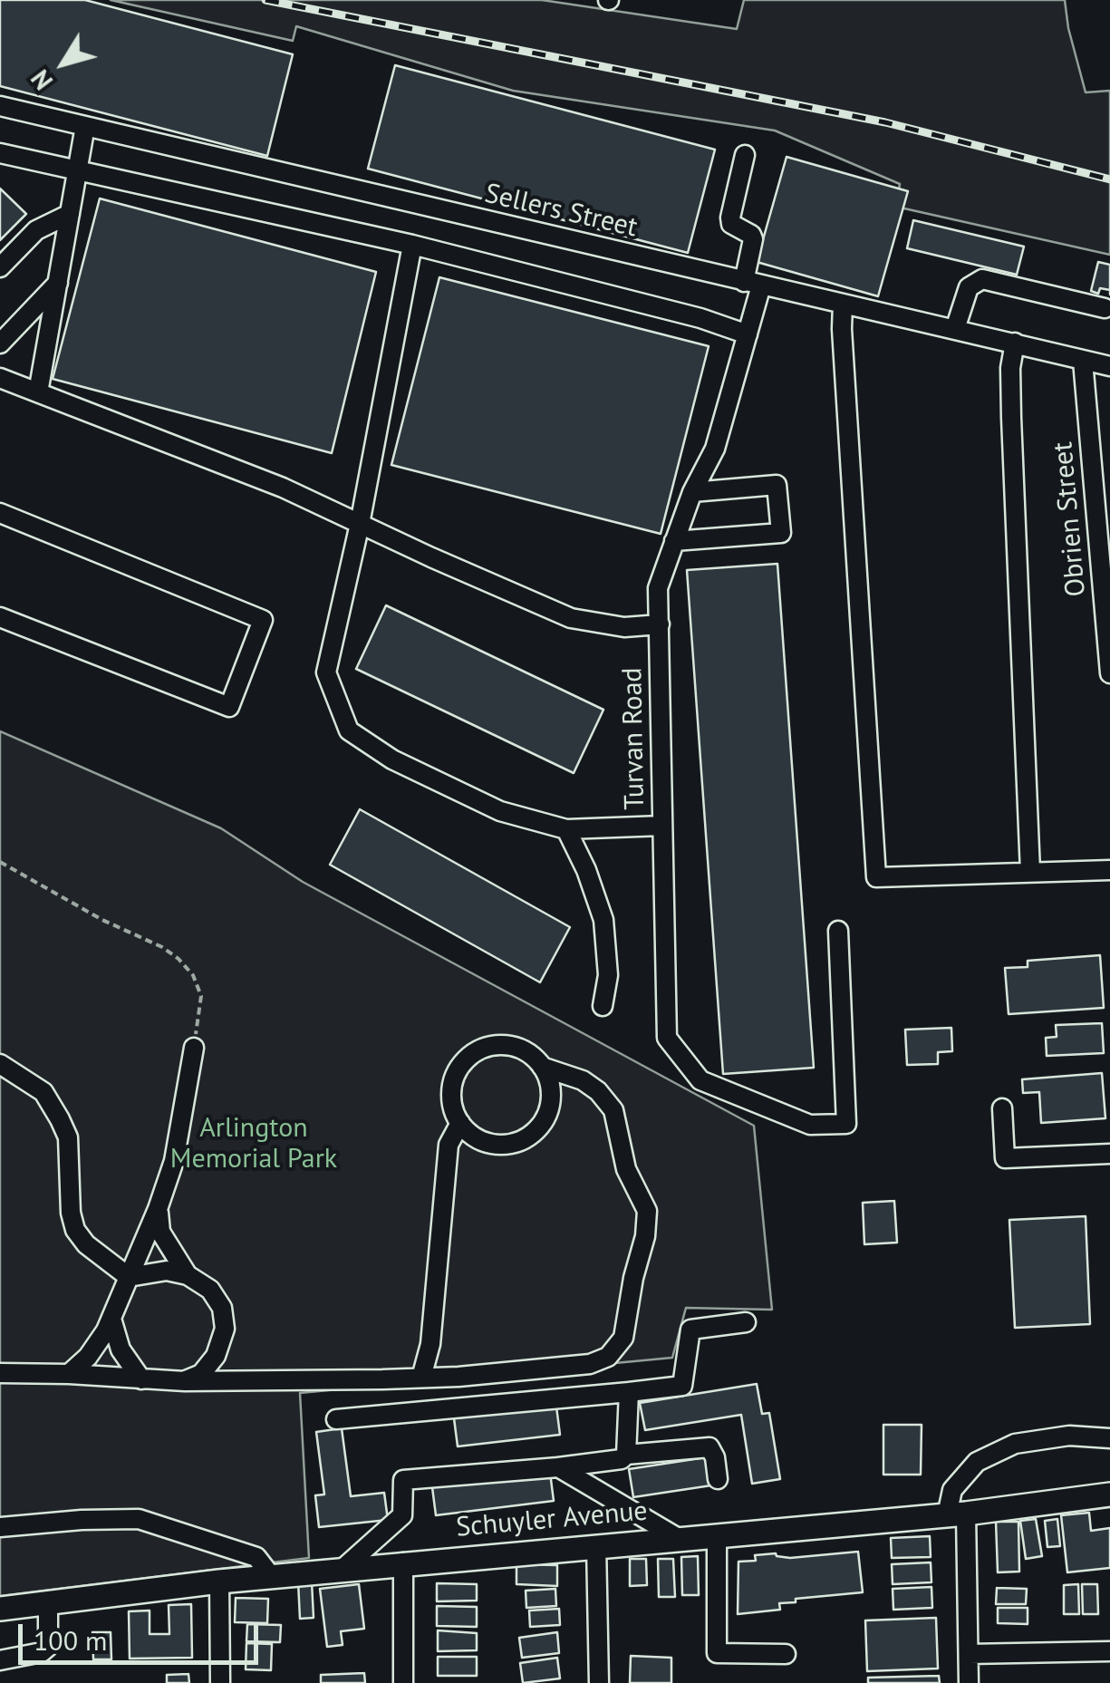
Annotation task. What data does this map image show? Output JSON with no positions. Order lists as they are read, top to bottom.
{
  "streets": {
    "main road": ["Schuyler Avenue"],
    "street": ["Sellers Street", "Obrien Street", "Turvan Road"]
  },
  "crossings": [
    ["Sellers Street", "Obrien Street"],
    ["Sellers Street", "Turvan Road"]
  ],
  "parks": ["Arlington Memorial Park"],
  "scale_bar": "100 m",
  "north": "bottom left"
}
